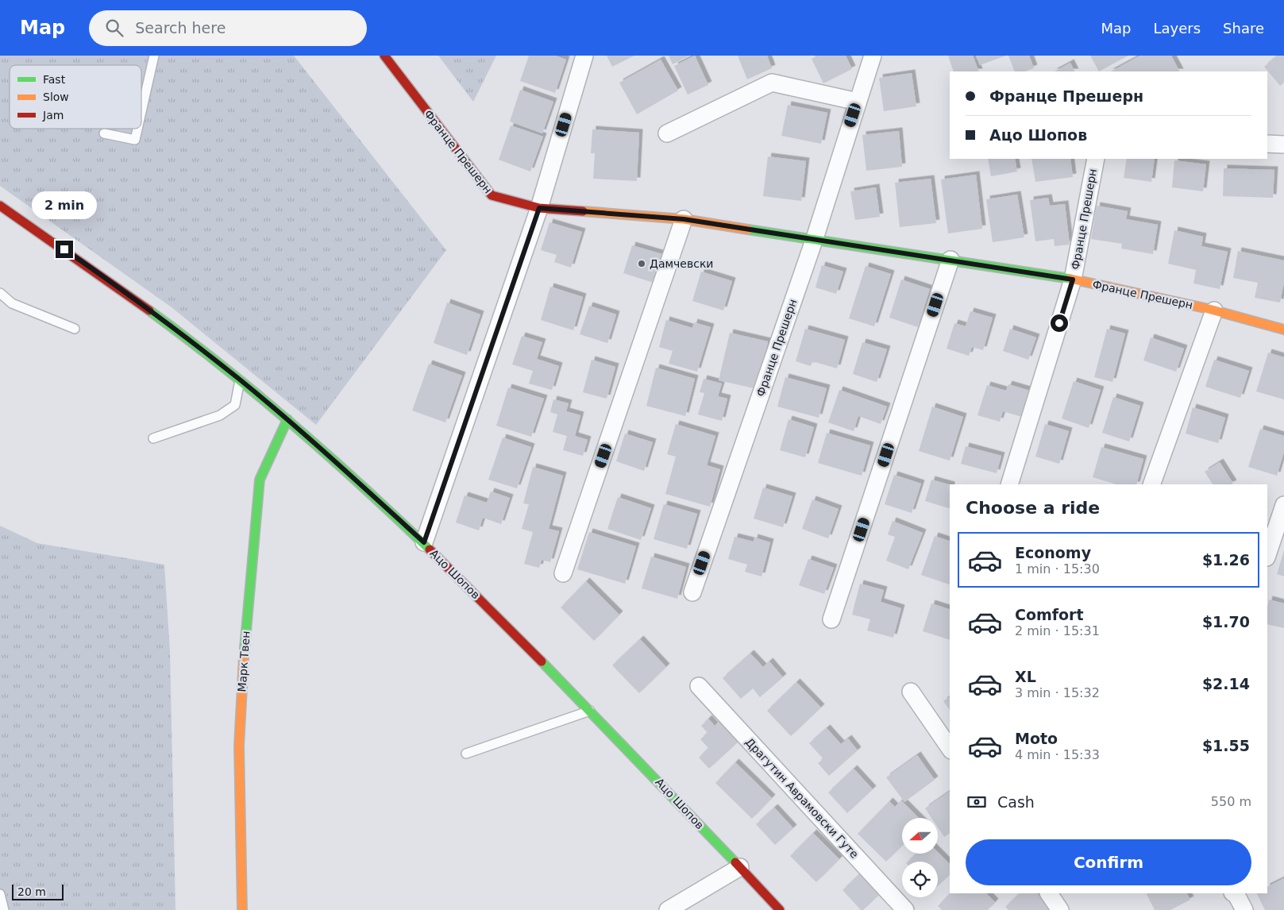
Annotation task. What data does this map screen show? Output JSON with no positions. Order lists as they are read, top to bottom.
{
  "streets": {
    "street": [
      "Францe Прешерн",
      "Франце Прешерн",
      "Ацо Шопов",
      "Марк Твен",
      "Драгутин Аврамовски Гуте"
    ]
  },
  "crossings": [
    ["Францe Прешерн", "Франце Прешерн"],
    ["Ацо Шопов", "Марк Твен"]
  ],
  "places": ["Дамчевски"],
  "legend": ["Fast", "Slow", "Jam"],
  "scale_bar": "20 m",
  "north": "left",
  "page": {
    "header": "Map",
    "search": "Search here",
    "nav": ["Map", "Layers", "Share"],
    "banner": ["Франце Прешерн", "Ацо Шопов"],
    "bubble": "2 min",
    "heading": "Choose a ride",
    "list": [
      {
        "name": "Economy",
        "note": "1 min · 15:30",
        "value": "$1.26"
      },
      {
        "name": "Comfort",
        "note": "2 min · 15:31",
        "value": "$1.70"
      },
      {
        "name": "XL",
        "note": "3 min · 15:32",
        "value": "$2.14"
      },
      {
        "name": "Moto",
        "note": "4 min · 15:33",
        "value": "$1.55"
      }
    ],
    "pay": ["Cash", "550 m"],
    "buttons": "Confirm",
    "scale": "20 m"
  }
}
